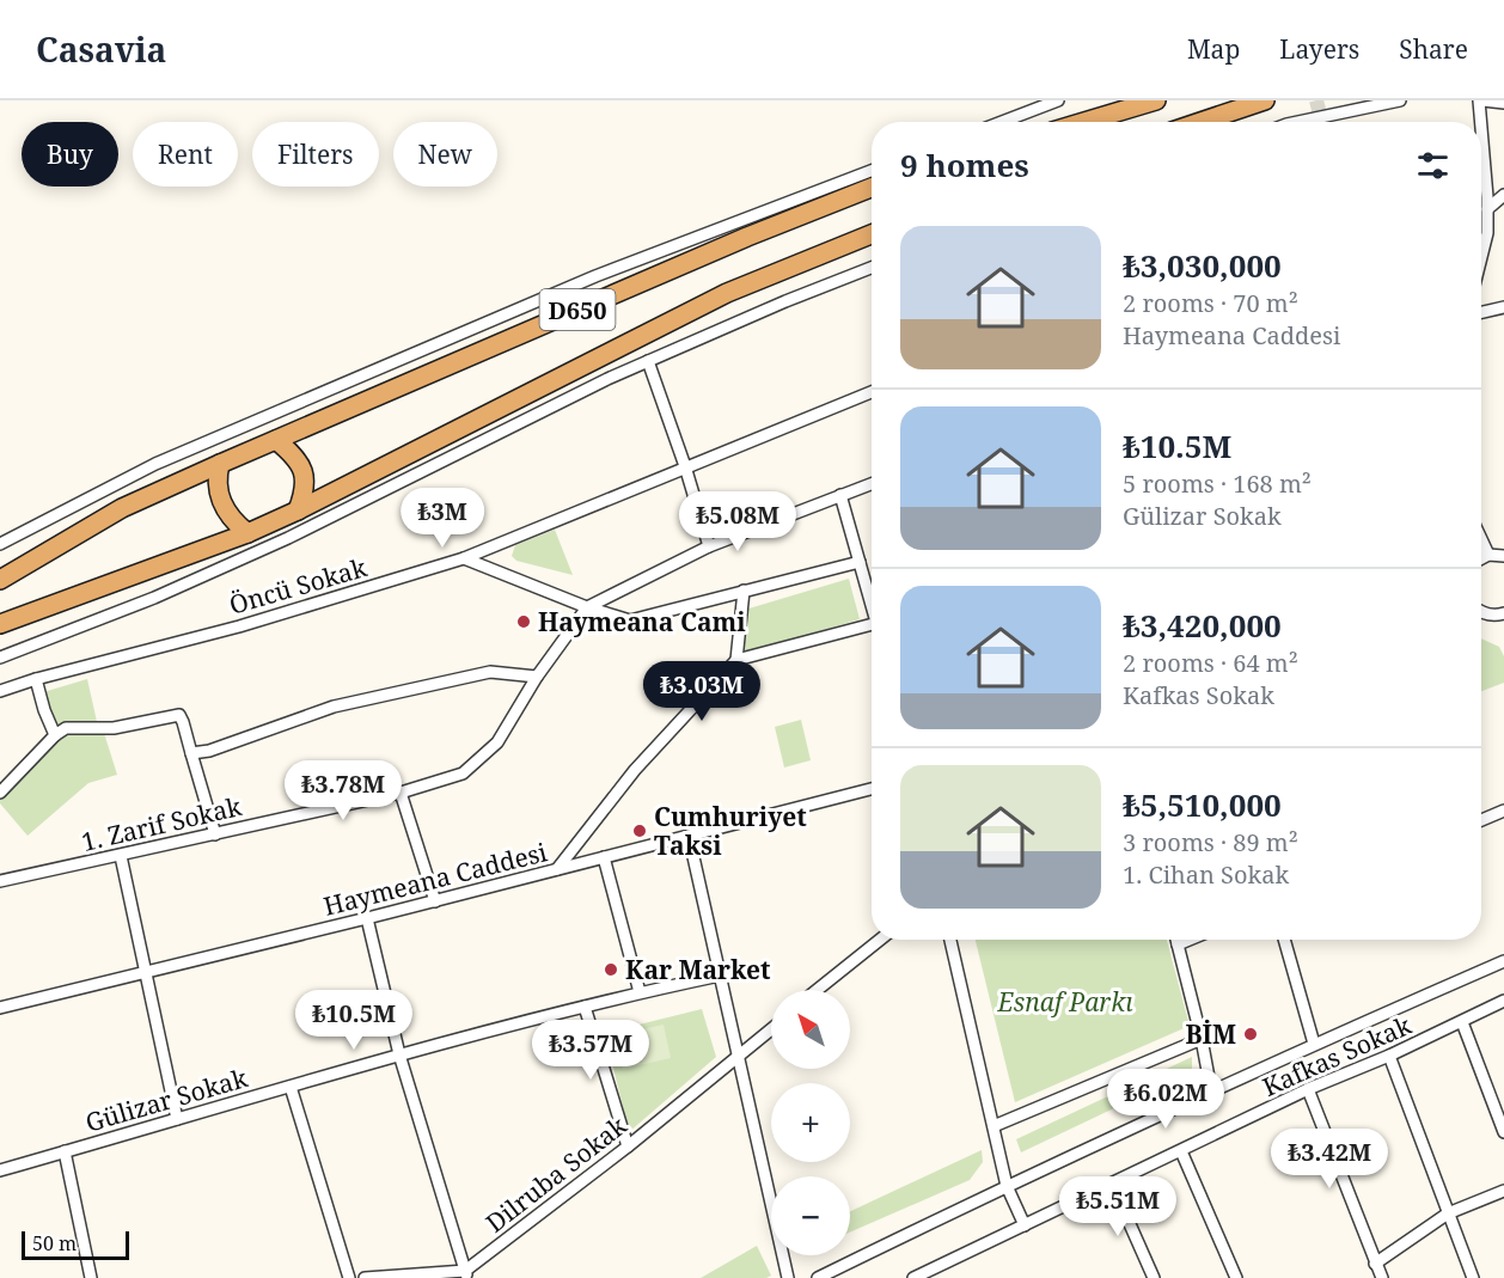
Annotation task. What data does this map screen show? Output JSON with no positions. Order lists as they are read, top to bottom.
{
  "streets": {
    "highway": ["D650"],
    "street": [
      "Öncü Sokak",
      "1. Zarif Sokak",
      "Haymeana Caddesi",
      "Kafkas Sokak",
      "Gülizar Sokak",
      "Dilruba Sokak"
    ]
  },
  "parks": ["Esnaf Parkı"],
  "places": [
    "Haymeana Cami",
    "Cumhuriyet Taksi",
    "Kar Market",
    "BİM"
  ],
  "scale_bar": "50 m",
  "north": "top left",
  "page": {
    "header": "Casavia",
    "nav": ["Map", "Layers", "Share"],
    "chip": [
      "Buy",
      "Rent",
      "Filters",
      "New"
    ],
    "heading": "9 homes",
    "list": [
      {
        "name": "₺3,030,000",
        "note": "2 rooms · 70 m² · Haymeana Caddesi"
      },
      {
        "name": "₺10.5M",
        "note": "5 rooms · 168 m² · Gülizar Sokak"
      },
      {
        "name": "₺3,420,000",
        "note": "2 rooms · 64 m² · Kafkas Sokak"
      },
      {
        "name": "₺5,510,000",
        "note": "3 rooms · 89 m² · 1. Cihan Sokak"
      }
    ],
    "price": [
      "₺3M",
      "₺5.08M",
      "₺3.03M",
      "₺3.78M",
      "₺10.5M",
      "₺3.57M",
      "₺6.02M",
      "₺3.42M",
      "₺5.51M"
    ],
    "map_buttons": ["+", "−"],
    "scale": "50 m"
  }
}
